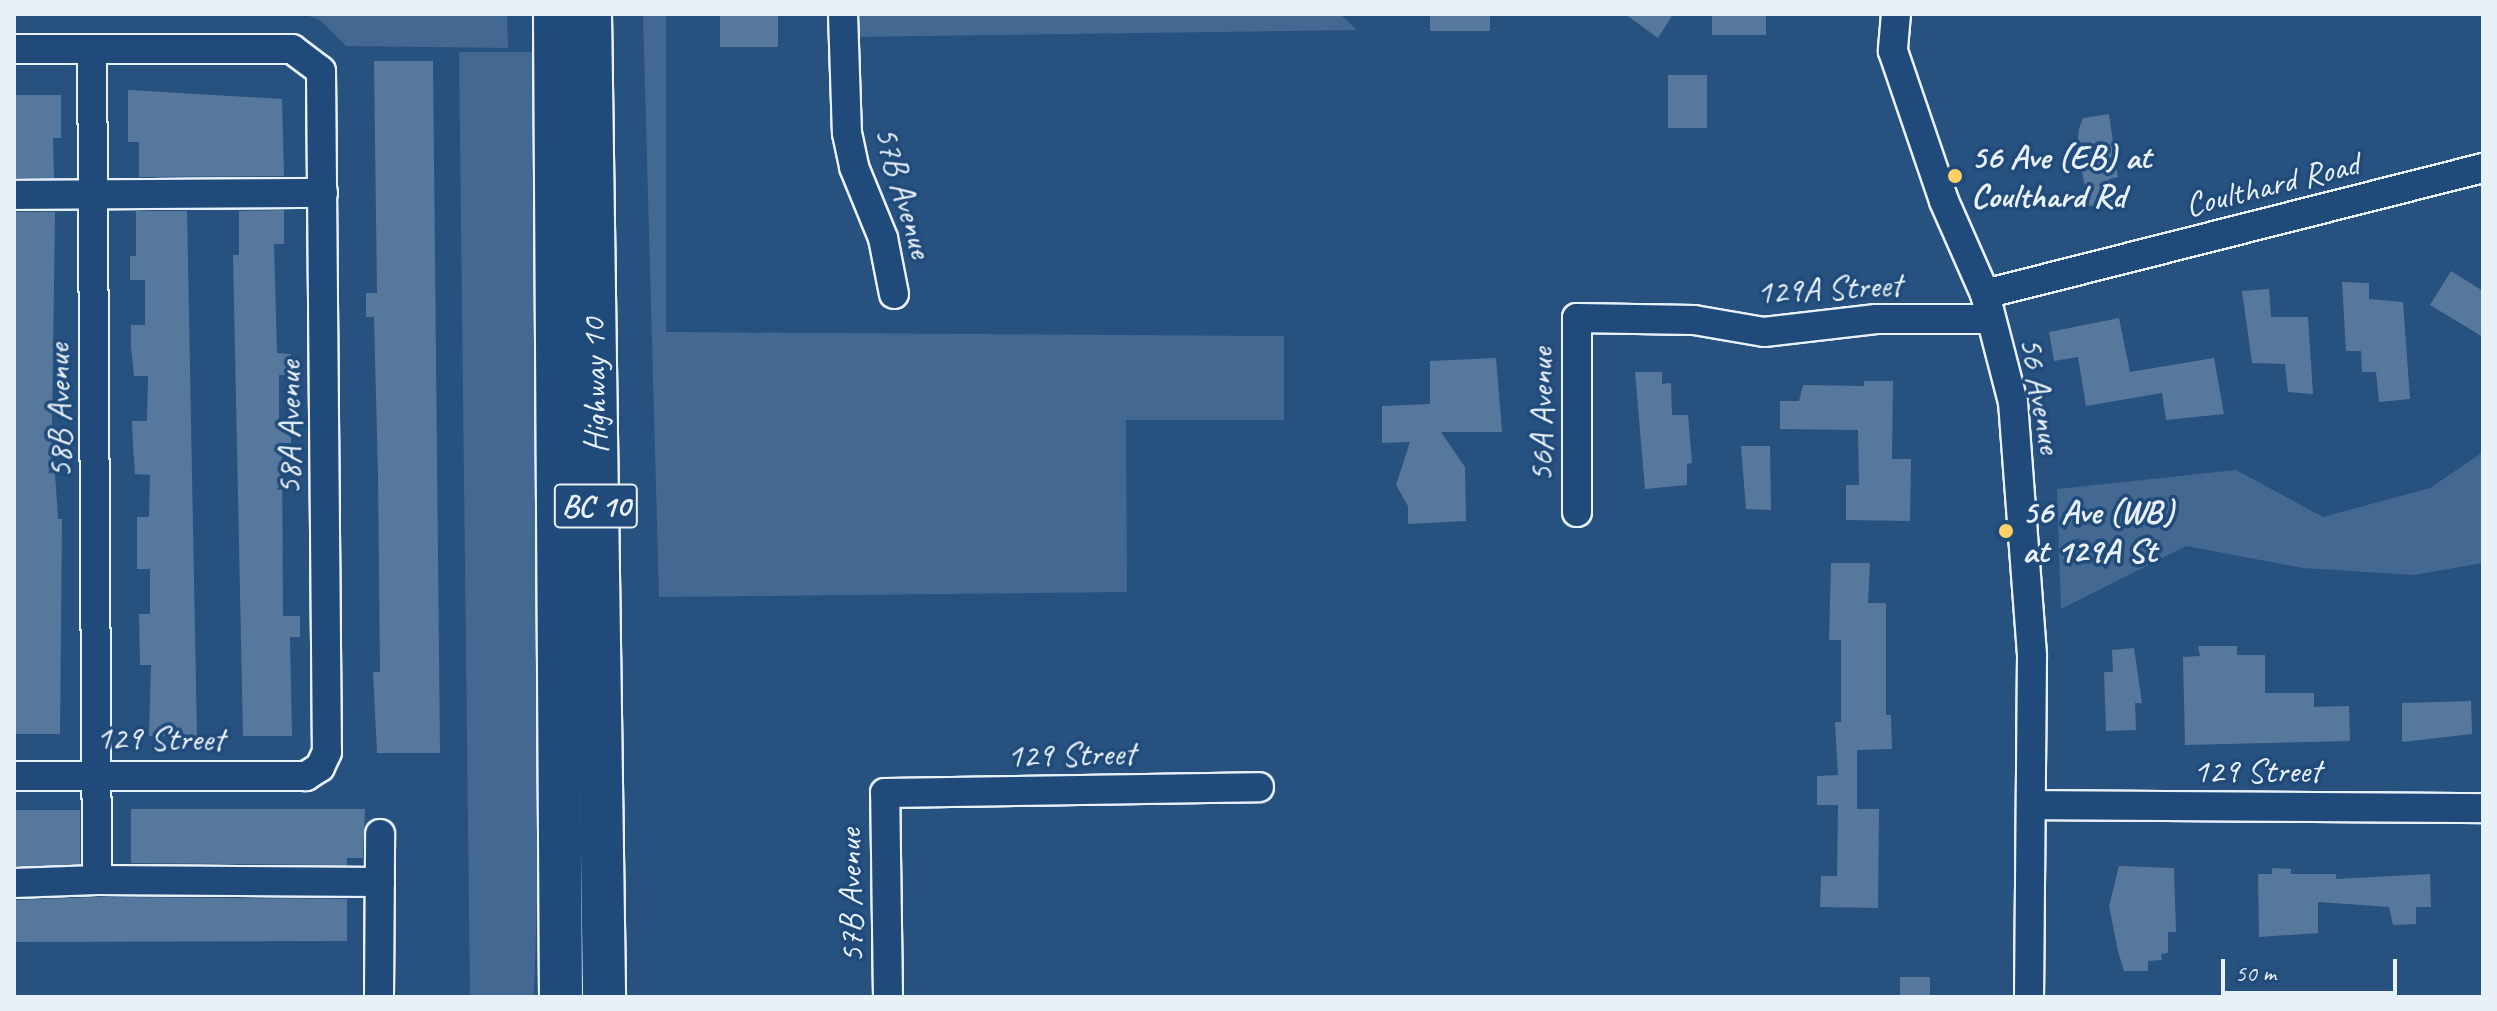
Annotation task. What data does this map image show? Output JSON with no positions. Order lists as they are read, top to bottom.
{
  "streets": {
    "highway": ["Highway 10", "BC 10"],
    "street": [
      "Coulthard Road",
      "57B Avenue",
      "129A Street",
      "56 Avenue",
      "58B Avenue",
      "56A Avenue",
      "58A Avenue",
      "129 Street"
    ]
  },
  "crossings": [
    ["Coulthard Road", "129A Street"],
    ["Coulthard Road", "56 Avenue"],
    ["57B Avenue", "129 Street"],
    ["129A Street", "56 Avenue"],
    ["129A Street", "56A Avenue"],
    ["56 Avenue", "129 Street"],
    ["58B Avenue", "58A Avenue"],
    ["58B Avenue", "129 Street"],
    ["58A Avenue", "129 Street"]
  ],
  "places": ["56 Ave (EB) at Coulthard Rd", "56 Ave (WB) at 129A St"],
  "scale_bar": "50 m"
}
